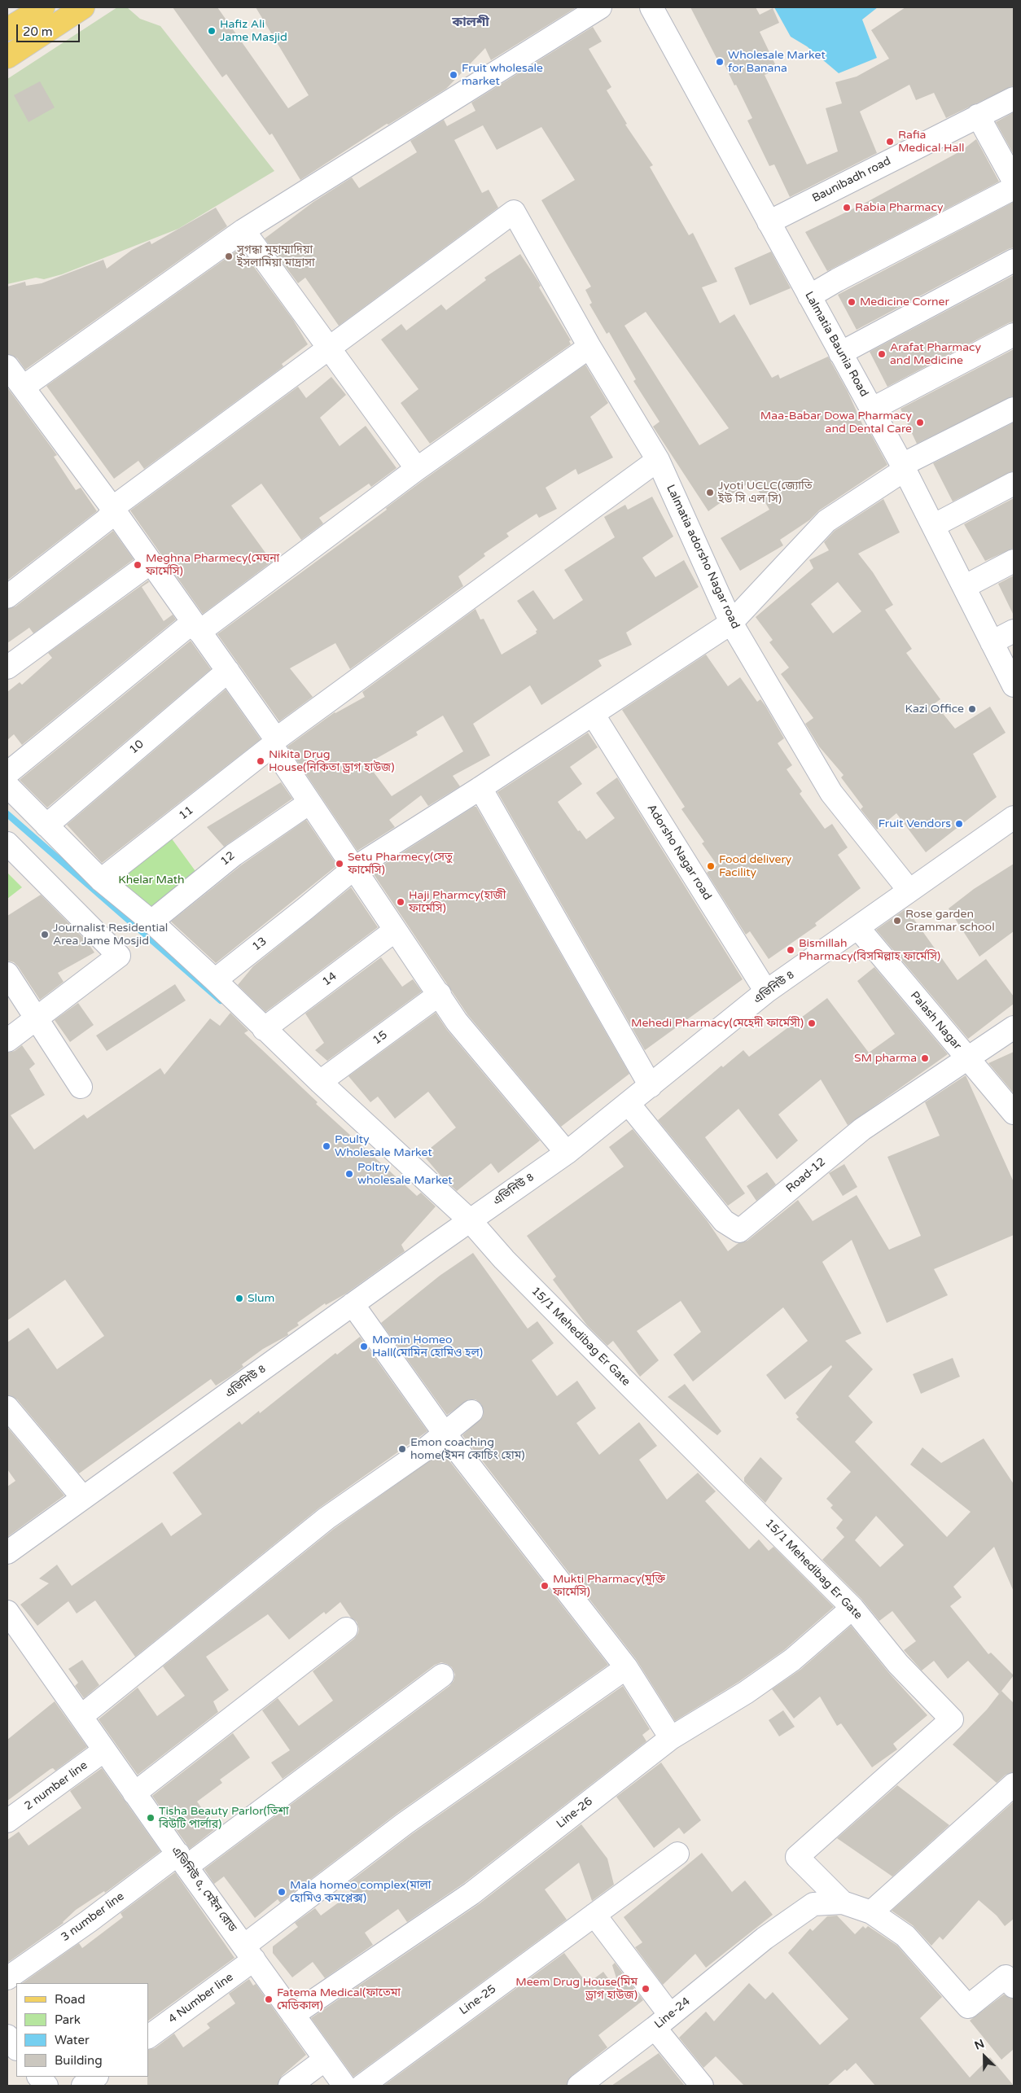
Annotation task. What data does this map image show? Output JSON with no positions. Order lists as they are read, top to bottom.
{
  "streets": {
    "street": [
      "Baunibadh road",
      "Lalmatia Baunia Road",
      "Lalmatia adorsho Nagar road",
      "10",
      "11",
      "Adorsho Nagar road",
      "12",
      "13",
      "14",
      "এভিনিউ ৪",
      "Palash Nagar",
      "15",
      "Road-12",
      "15/1 Mehedibag Er Gate",
      "2 number line",
      "Line-26",
      "এভিনিউ ৫, মেইন রোড",
      "3 number line",
      "4 Number line",
      "Line-25",
      "Line-24"
    ]
  },
  "crossings": [
    ["Baunibadh road", "Lalmatia Baunia Road"],
    ["Lalmatia Baunia Road", "13"],
    ["Lalmatia adorsho Nagar road", "11"],
    ["Lalmatia adorsho Nagar road", "13"],
    ["Lalmatia adorsho Nagar road", "এভিনিউ ৪"],
    ["10", "15/1 Mehedibag Er Gate"],
    ["11", "15/1 Mehedibag Er Gate"],
    ["Adorsho Nagar road", "13"],
    ["Adorsho Nagar road", "এভিনিউ ৪"],
    ["12", "15/1 Mehedibag Er Gate"],
    ["13", "15/1 Mehedibag Er Gate"],
    ["14", "15/1 Mehedibag Er Gate"],
    ["এভিনিউ ৪", "Palash Nagar"],
    ["এভিনিউ ৪", "Road-12"],
    ["এভিনিউ ৪", "15/1 Mehedibag Er Gate"],
    ["Palash Nagar", "Road-12"],
    ["15", "15/1 Mehedibag Er Gate"],
    ["15/1 Mehedibag Er Gate", "Line-26"],
    ["15/1 Mehedibag Er Gate", "Line-24"],
    ["2 number line", "এভিনিউ ৫, মেইন রোড"],
    ["Line-26", "এভিনিউ ৫, মেইন রোড"],
    ["এভিনিউ ৫, মেইন রোড", "3 number line"],
    ["এভিনিউ ৫, মেইন রোড", "4 Number line"]
  ],
  "districts": ["কালশী"],
  "parks": ["Khelar Math"],
  "places": [
    "Hafiz Ali Jame Masjid",
    "Wholesale Market for Banana",
    "Fruit wholesale market",
    "Rafia Medical Hall",
    "Rabia Pharmacy",
    "সুগন্ধা মুহাম্মাদিয়া ইসলামিয়া মাদ্রাসা",
    "Medicine Corner",
    "Arafat Pharmacy and Medicine",
    "Maa-Babar Dowa Pharmacy and Dental Care",
    "Jyoti UCLC(জ্যোতি ইউ সি এল সি)",
    "Meghna Pharmecy(মেঘনা ফার্মেসি)",
    "Kazi Office",
    "Nikita Drug House(নিকিতা ড্রাগ হাউজ)",
    "Fruit Vendors",
    "Setu Pharmecy(সেতু ফার্মেসি)",
    "Food delivery Facility",
    "Haji Pharmcy(হাজী ফার্মেসি)",
    "Rose garden Grammar school",
    "Journalist Residential Area Jame Mosjid",
    "Bismillah Pharmacy(বিসমিল্লাহ ফার্মেসি)",
    "Mehedi Pharmacy(মেহেদী ফার্মেসী)",
    "SM pharma",
    "Poulty Wholesale Market",
    "Poltry wholesale Market",
    "Slum",
    "Momin Homeo Hall(মোমিন হোমিও হল)",
    "Emon coaching home(ইমন কোচিং হোম)",
    "Mukti Pharmacy(মুক্তি ফার্মেসি)",
    "Tisha Beauty Parlor(তিশা বিউটি পার্লার)",
    "Mala homeo complex(মালা হোমিও কমপ্লেক্স)",
    "Meem Drug House(মিম ড্রাগ হাউজ)",
    "Fatema Medical(ফাতেমা মেডিকাল)"
  ],
  "legend": [
    "Road",
    "Park",
    "Water",
    "Building"
  ],
  "scale_bar": "20 m",
  "north": "top left"
}
